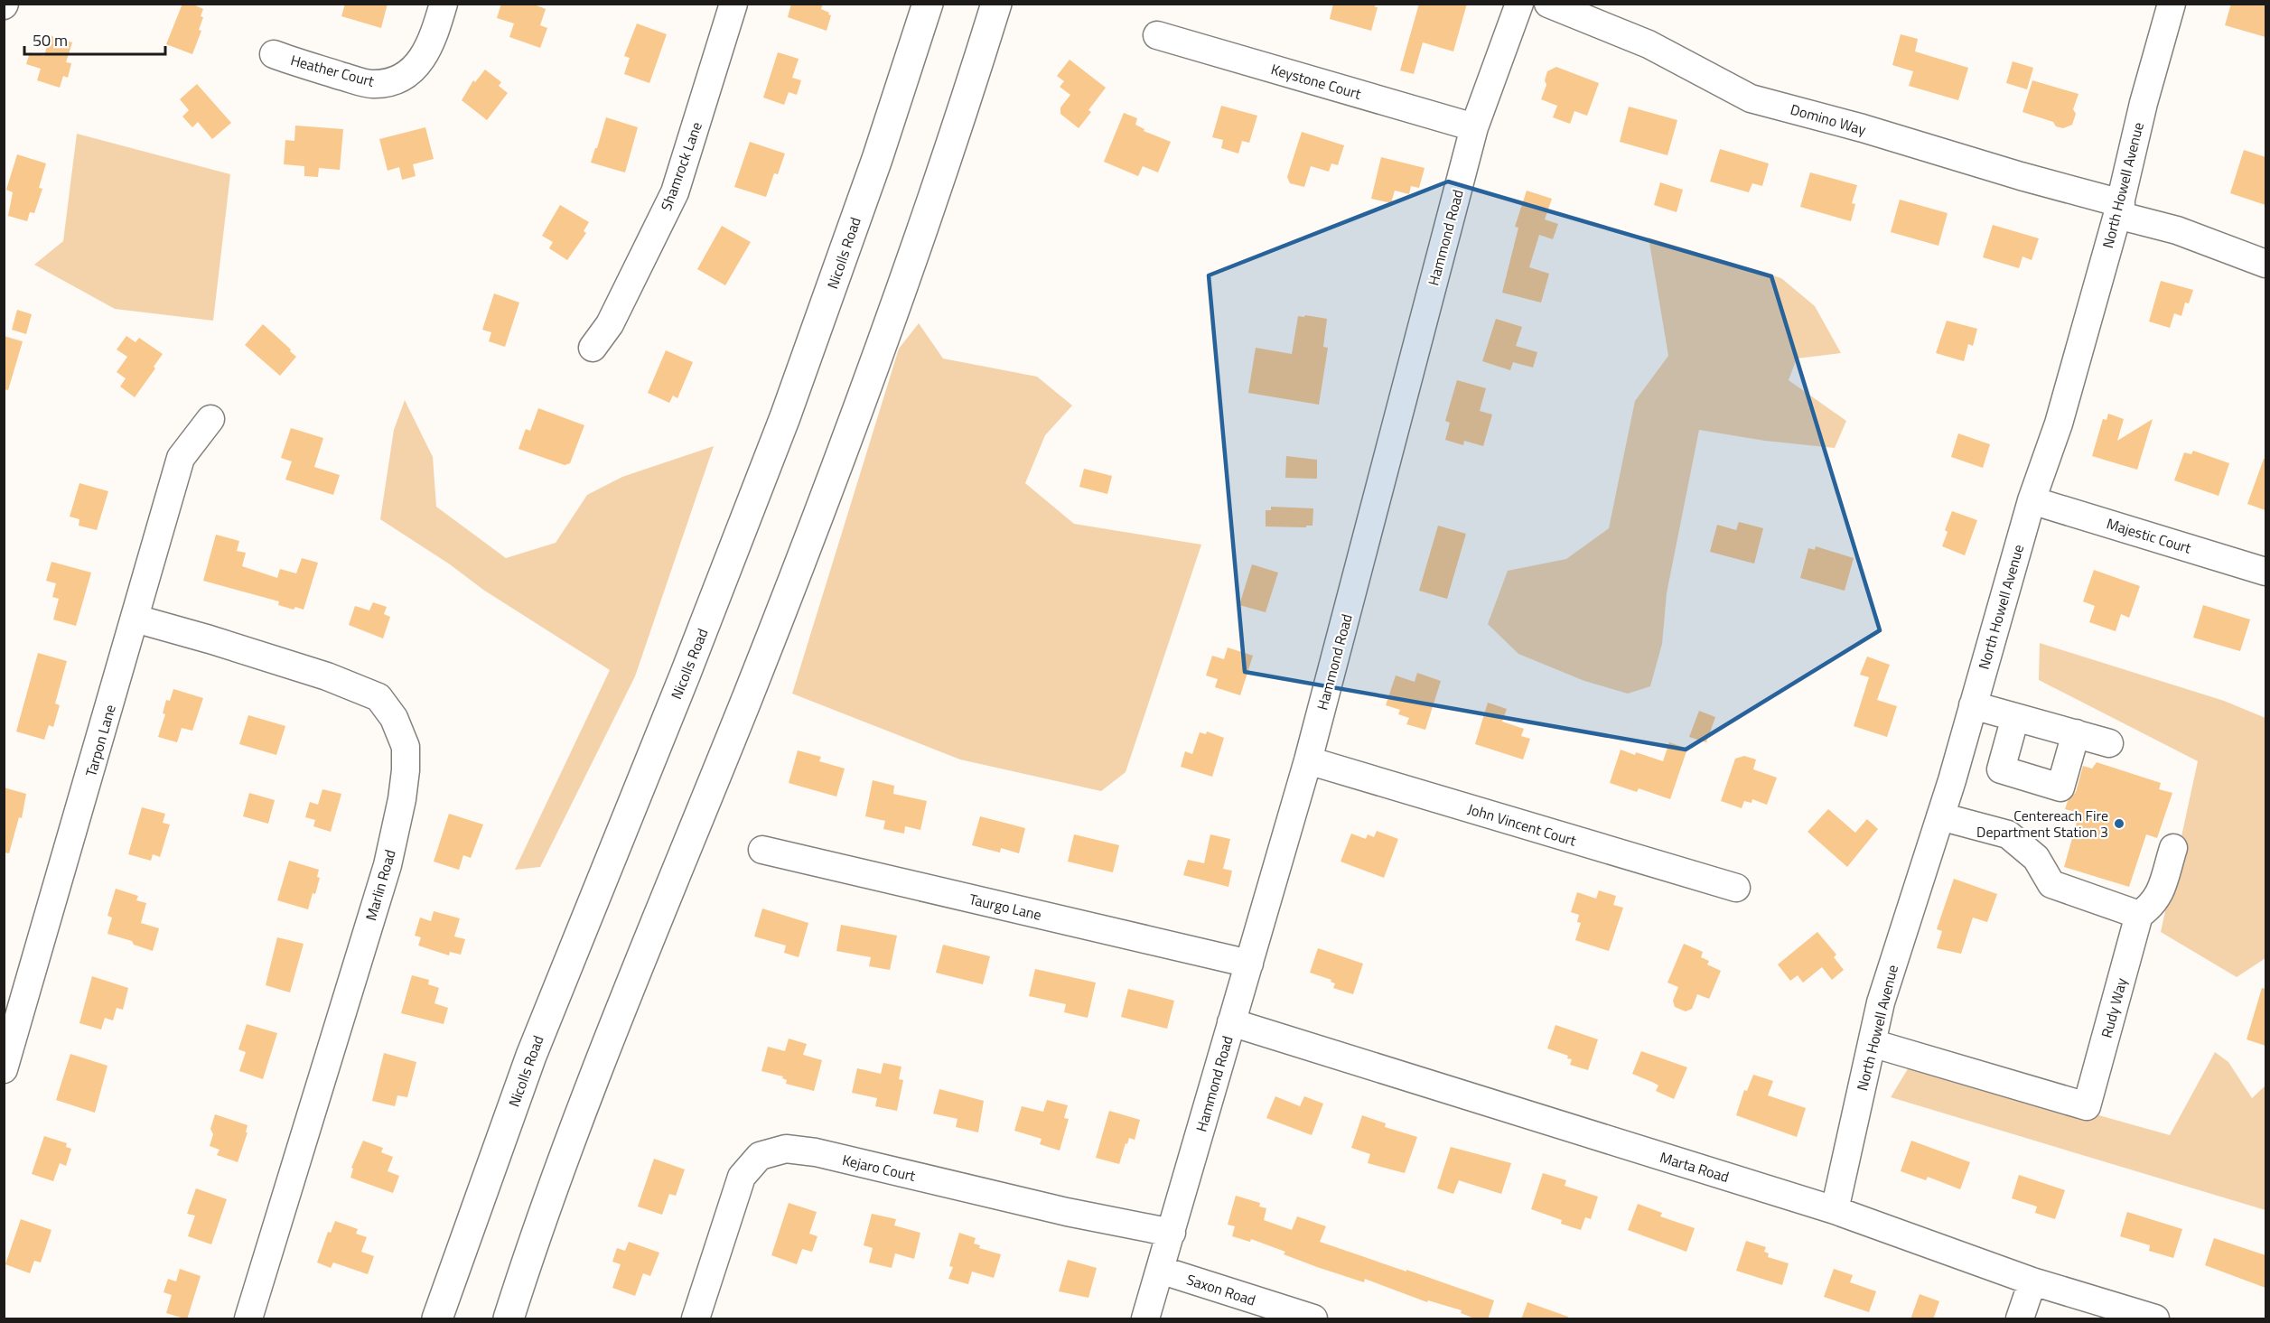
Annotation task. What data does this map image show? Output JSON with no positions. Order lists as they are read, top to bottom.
{
  "streets": {
    "highway": ["Nicolls Road"],
    "street": [
      "Heather Court",
      "Keystone Court",
      "Domino Way",
      "Shamrock Lane",
      "North Howell Avenue",
      "Hammond Road",
      "Majestic Court",
      "Tarpon Lane",
      "John Vincent Court",
      "Marlin Road",
      "Taurgo Lane",
      "Rudy Way",
      "Marta Road",
      "Kejaro Court",
      "Saxon Road"
    ]
  },
  "crossings": [
    ["Keystone Court", "Hammond Road"],
    ["Domino Way", "North Howell Avenue"],
    ["North Howell Avenue", "Majestic Court"],
    ["North Howell Avenue", "Rudy Way"],
    ["North Howell Avenue", "Marta Road"],
    ["Hammond Road", "John Vincent Court"],
    ["Hammond Road", "Taurgo Lane"],
    ["Hammond Road", "Marta Road"],
    ["Hammond Road", "Kejaro Court"],
    ["Hammond Road", "Saxon Road"],
    ["Tarpon Lane", "Marlin Road"]
  ],
  "places": ["Centereach Fire Department Station 3"],
  "scale_bar": "50 m"
}
